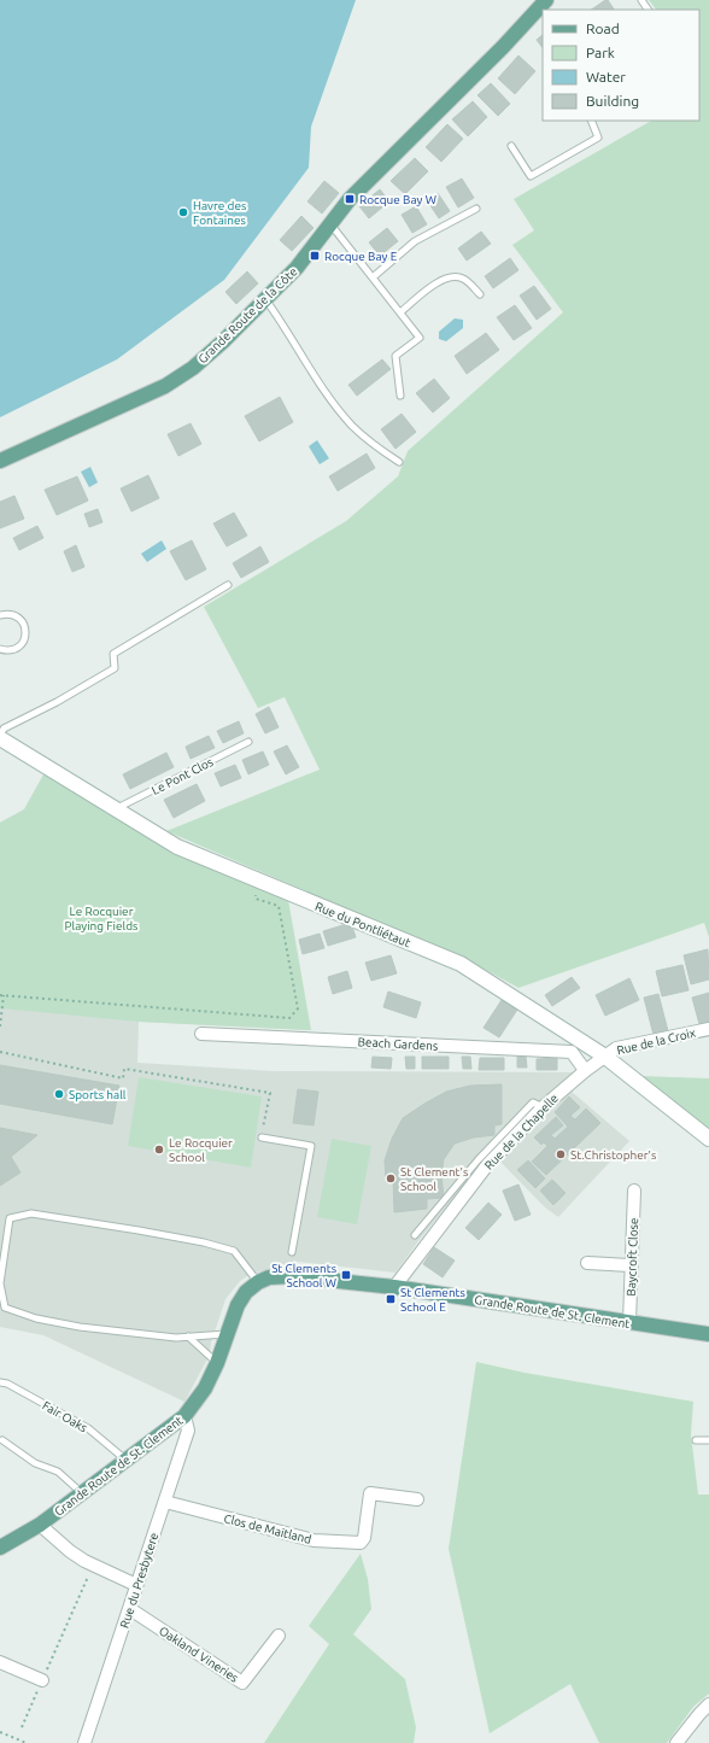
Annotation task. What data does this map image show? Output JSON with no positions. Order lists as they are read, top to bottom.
{
  "streets": {
    "main road": ["Grande Route de la Côte", "Rue du Pontliétaut", "Grande Route de St. Clement"],
    "street": [
      "Rue de la Croix",
      "Beach Gardens",
      "Rue de la Chapelle",
      "Baycroft Close",
      "Clos de Maitland",
      "Rue du Presbytere",
      "Oakland Vineries"
    ],
    "lane": ["Le Pont Clos", "Fair Oaks"]
  },
  "crossings": [
    ["Le Pont Clos", "Rue du Pontliétaut"],
    ["Rue du Pontliétaut", "Rue de la Croix"],
    ["Rue du Pontliétaut", "Rue de la Chapelle"],
    ["Rue de la Croix", "Rue de la Chapelle"],
    ["Beach Gardens", "Rue de la Chapelle"],
    ["Rue de la Chapelle", "Grande Route de St. Clement"],
    ["Baycroft Close", "Grande Route de St. Clement"],
    ["Grande Route de St. Clement", "Fair Oaks"],
    ["Grande Route de St. Clement", "Rue du Presbytere"],
    ["Clos de Maitland", "Rue du Presbytere"],
    ["Rue du Presbytere", "Oakland Vineries"]
  ],
  "parks": ["Le Rocquier Playing Fields"],
  "places": {
    "transit": [
      "Rocque Bay W",
      "Rocque Bay E",
      "St Clements School W",
      "St Clements School E"
    ],
    "other": [
      "Havre des Fontaines",
      "Sports hall",
      "Le Rocquier School",
      "St.Christopher's",
      "St Clement's School"
    ]
  },
  "legend": [
    "Road",
    "Park",
    "Water",
    "Building"
  ]
}
